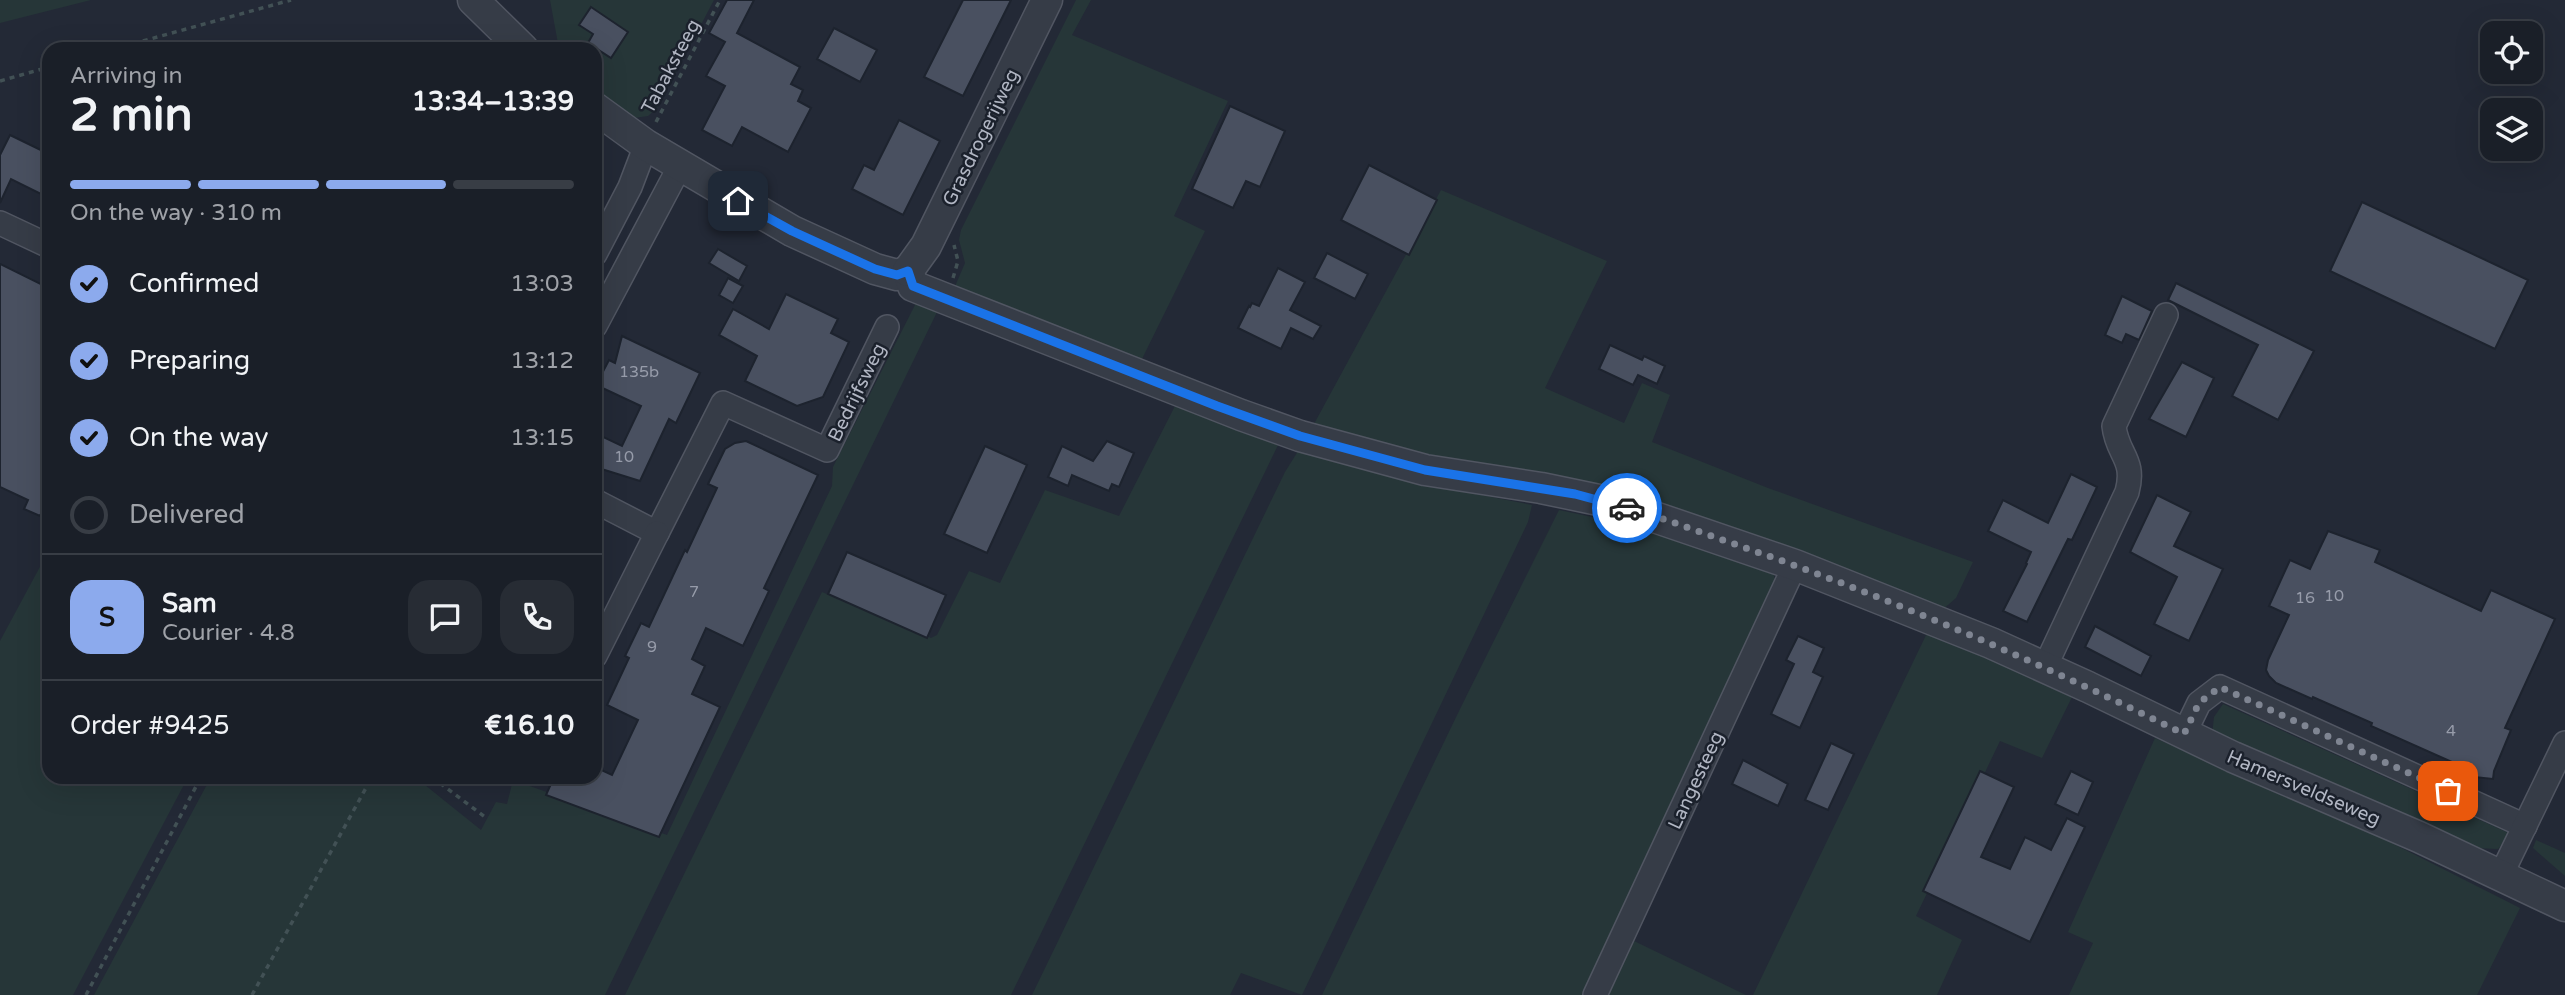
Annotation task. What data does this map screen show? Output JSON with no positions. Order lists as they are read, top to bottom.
{
  "streets": {
    "street": [
      "Grasdrogerijweg",
      "Bedrijfsweg",
      "Langesteeg",
      "Hamersveldseweg"
    ],
    "path": ["Tabaksteeg"]
  },
  "crossings": [
    ["Grasdrogerijweg", "Hamersveldseweg"],
    ["Langesteeg", "Hamersveldseweg"]
  ],
  "house_numbers": [
    "135b",
    "10",
    "7",
    "10",
    "16",
    "9",
    "4"
  ],
  "page": {
    "heading": ["2 min", "Arriving in", "13:34–13:39"],
    "panel": [
      "Sam",
      "Courier · 4.8",
      "Order #9425",
      "€16.10"
    ],
    "bar": "On the way · 310 m",
    "list": [
      ["Confirmed", "13:03"],
      ["Preparing", "13:12"],
      ["On the way", "13:15"],
      "Delivered"
    ],
    "round": "S"
  }
}
